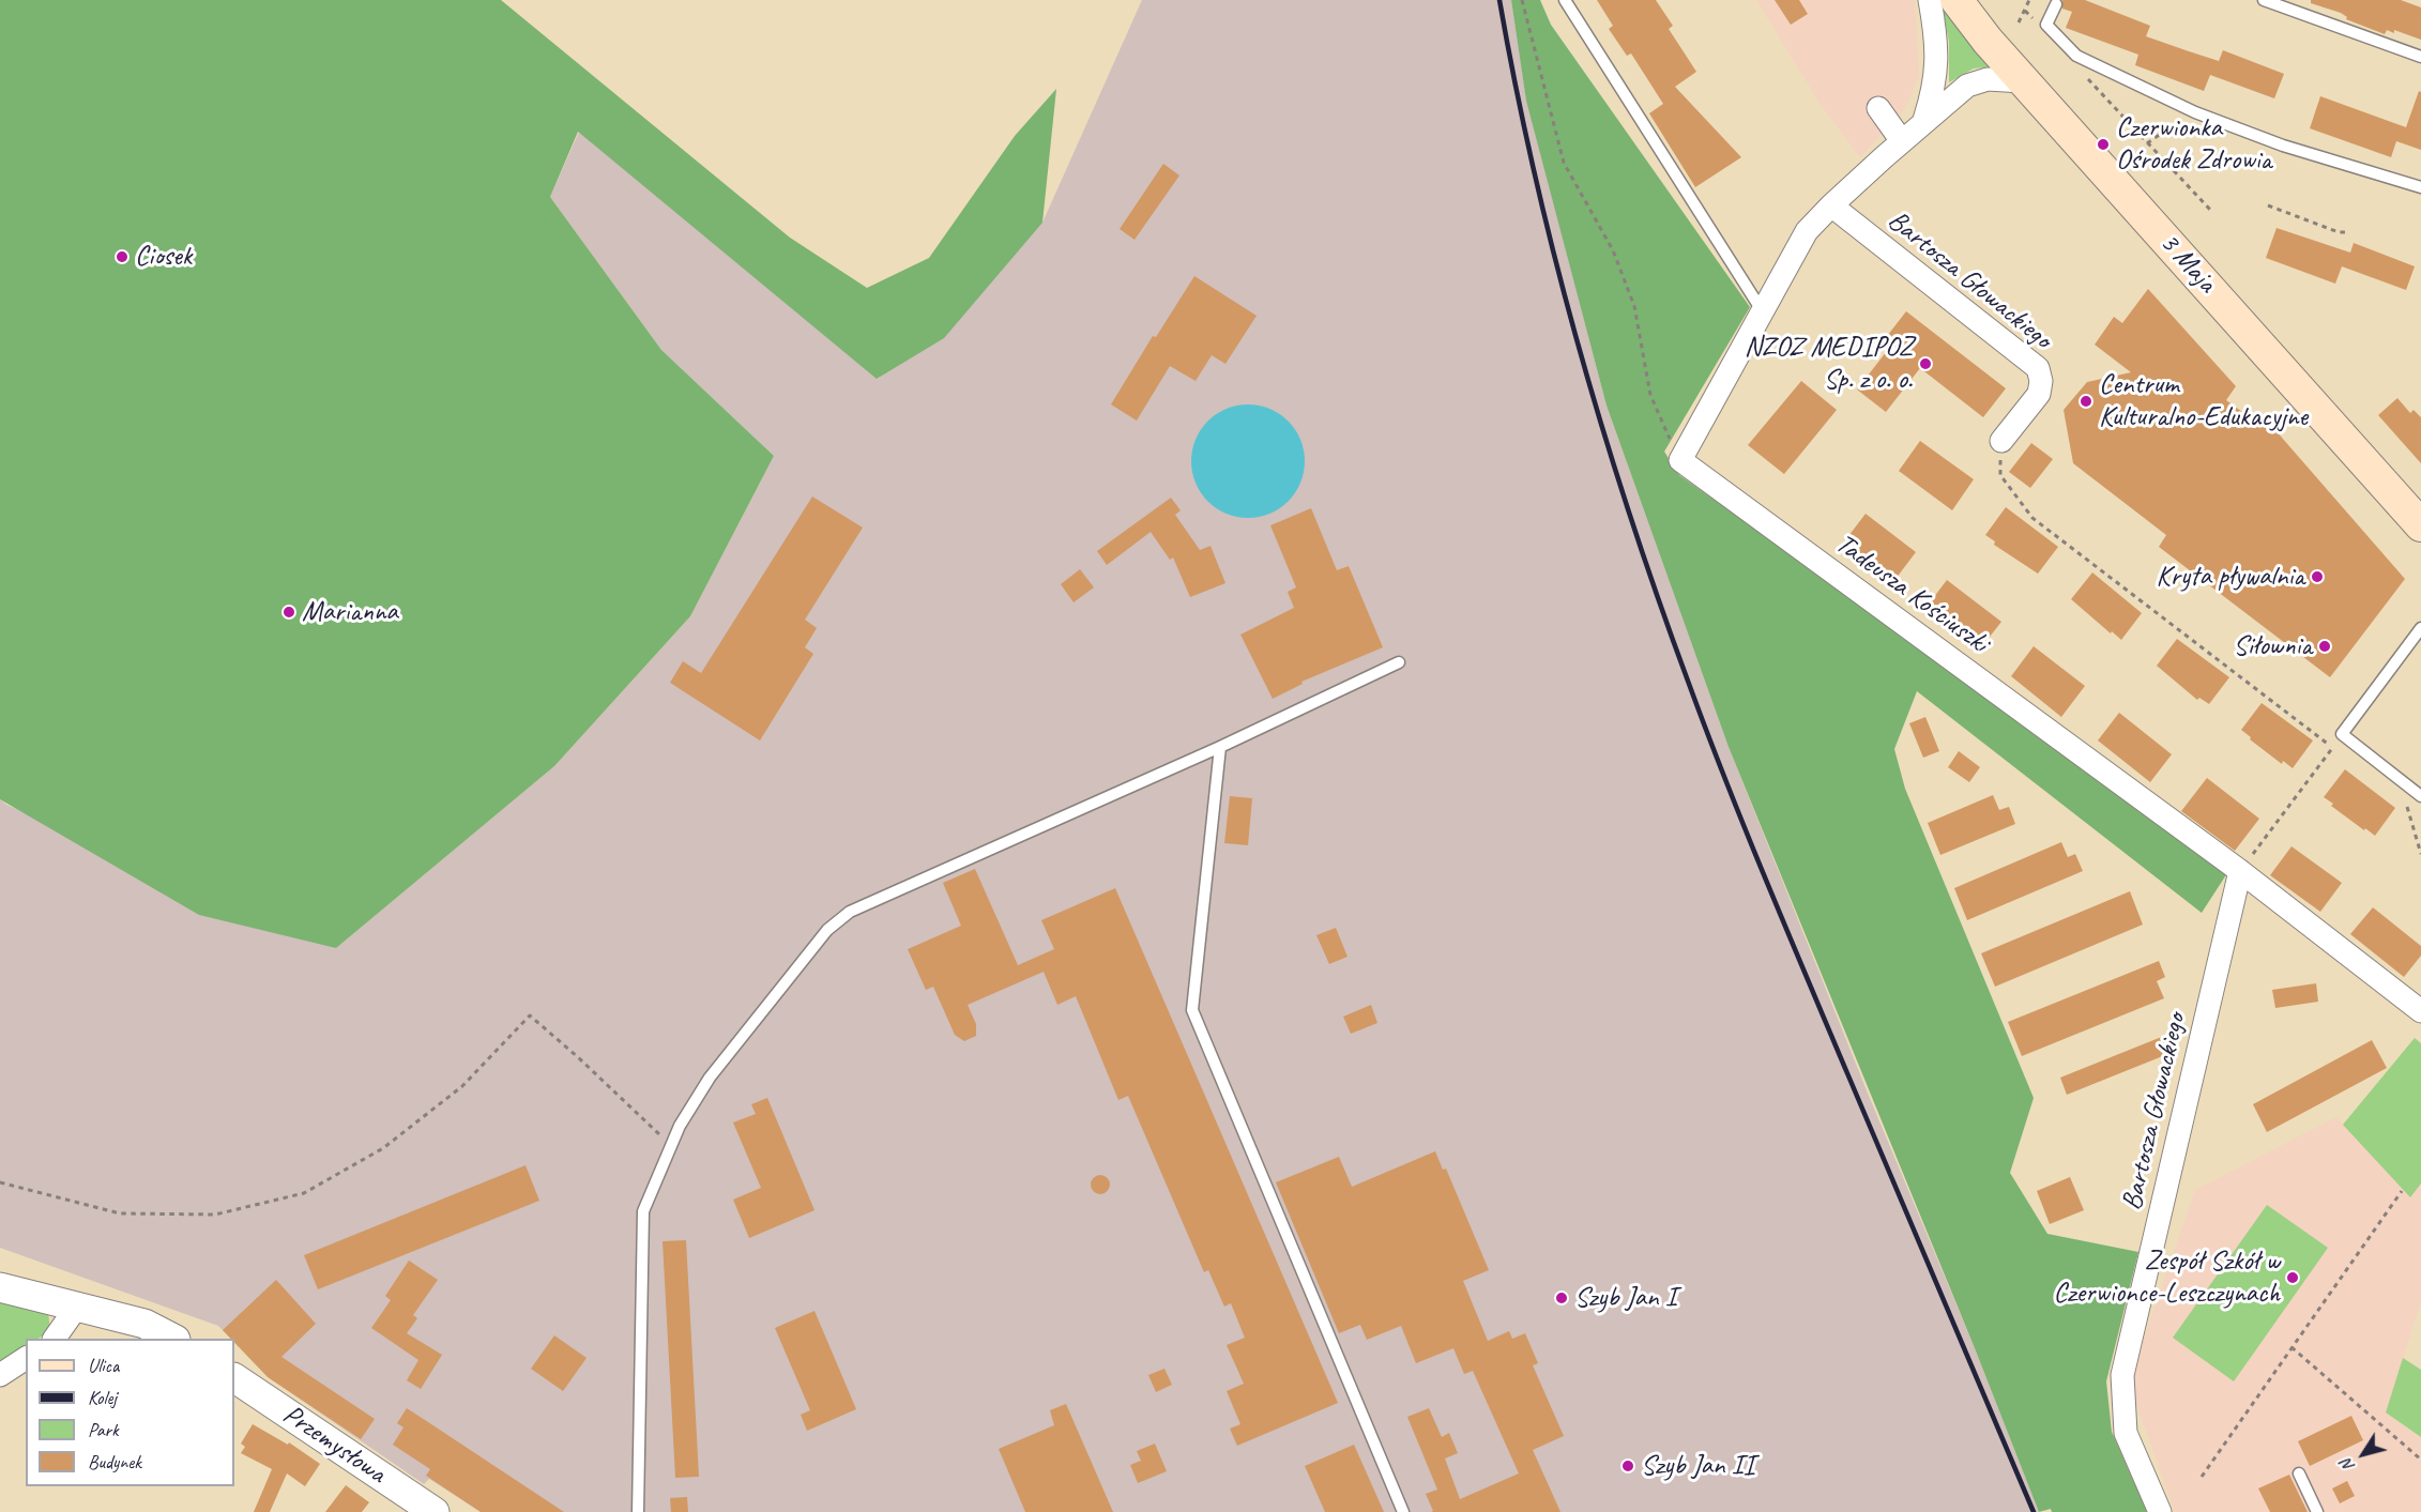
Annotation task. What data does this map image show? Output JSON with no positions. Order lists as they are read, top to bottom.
{
  "streets": {
    "main road": ["3 Maja"],
    "street": ["Bartosza Głowackiego", "Tadeusza Kościuszki", "Przemysłowa"]
  },
  "crossings": [
    ["Bartosza Głowackiego", "Tadeusza Kościuszki"]
  ],
  "places": [
    "Czerwionka Ośrodek Zdrowia",
    "Ciosek",
    "NZOZ MEDIPOZ Sp. z o. o.",
    "Centrum Kulturalno-Edukacyjne",
    "Kryta pływalnia",
    "Marianna",
    "Siłownia",
    "Zespół Szkół w Czerwionce-Leszczynach",
    "Szyb Jan I",
    "Szyb Jan II"
  ],
  "legend": [
    "Ulica",
    "Kolej",
    "Park",
    "Budynek"
  ],
  "north": "bottom left"
}
